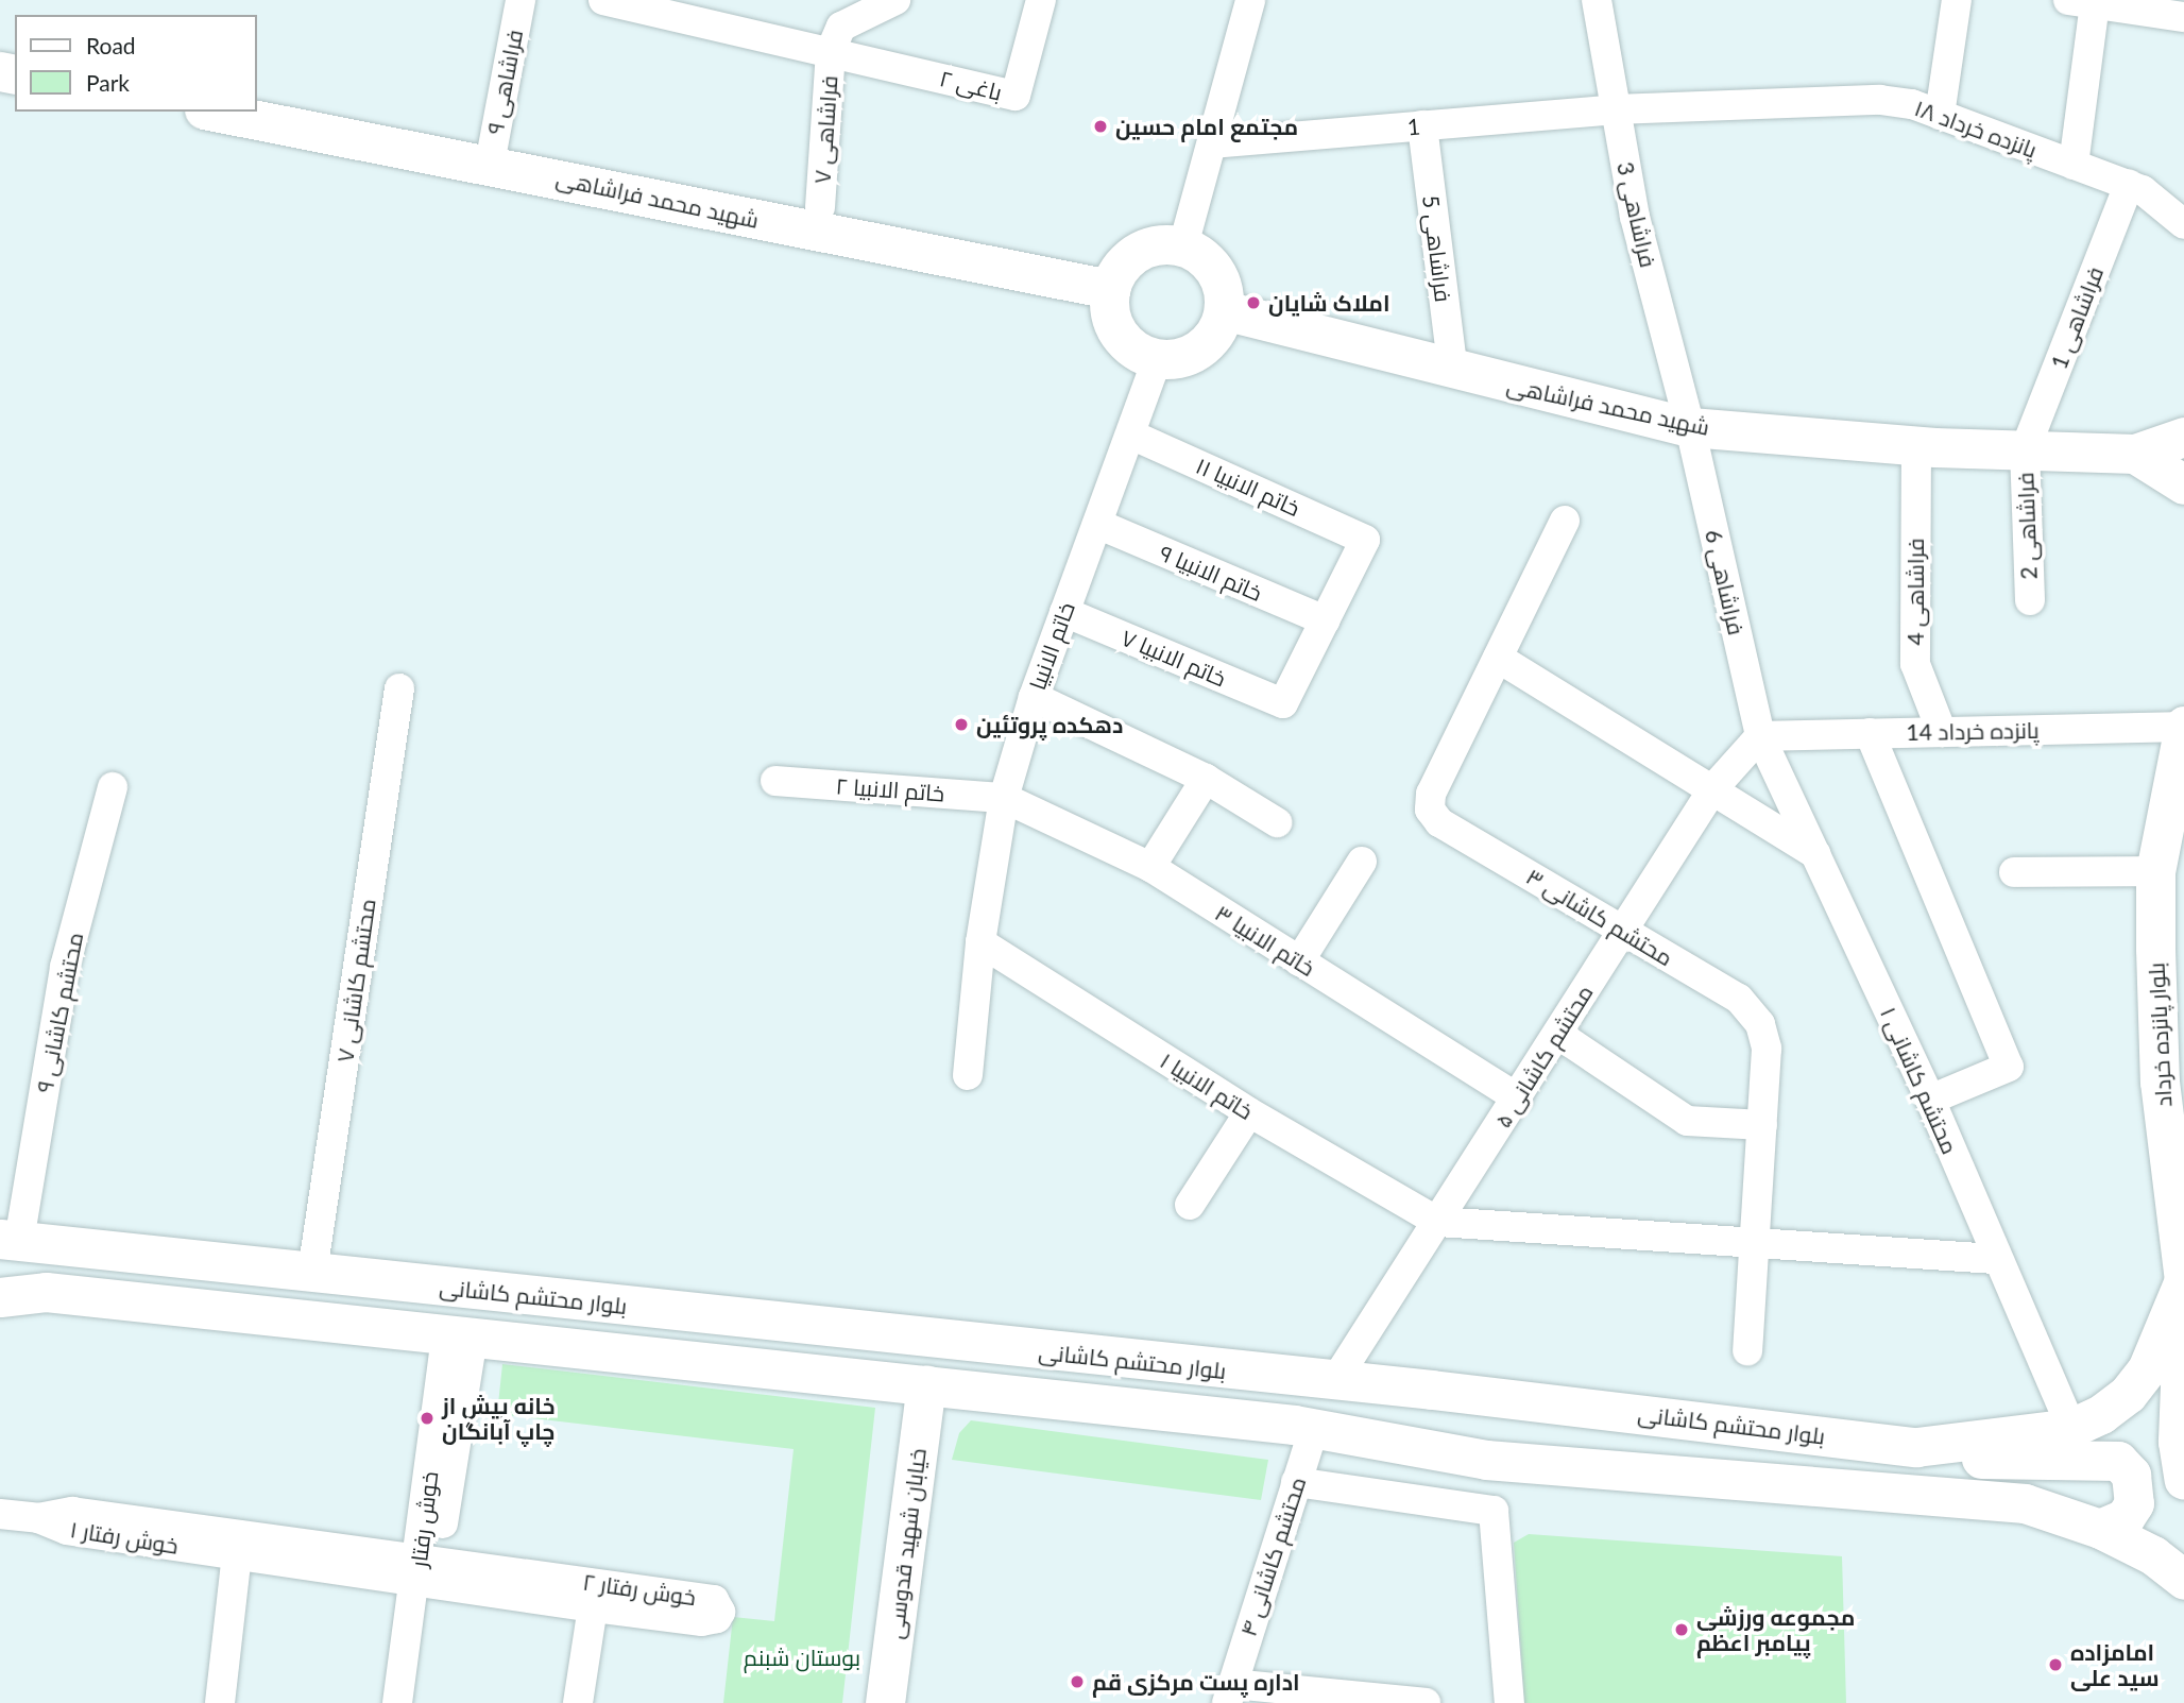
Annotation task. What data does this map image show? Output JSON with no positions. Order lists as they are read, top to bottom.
{
  "streets": {
    "main road": [
      "شهید محمد فراشاهی",
      "بلوار پانزده خرداد",
      "بلوار محتشم کاشانی",
      "خیابان شهید قدوسی"
    ],
    "street": [
      "فراشاهی ۹",
      "باغی ۲",
      "1",
      "پانزده خرداد ۱۸",
      "فراشاهی ۷",
      "فراشاهی 3",
      "فراشاهی 5",
      "فراشاهی 1",
      "خاتم الانبیا ۱۱",
      "فراشاهی 2",
      "خاتم الانبیا ۹",
      "فراشاهی 6",
      "فراشاهی 4",
      "خاتم الانبیا",
      "خاتم الانبیا ۷",
      "پانزده خرداد 14",
      "خاتم الانبیا ۲",
      "محتشم کاشانی ۳",
      "خاتم الانبیا ۳",
      "محتشم کاشانی ۷",
      "محتشم کاشانی ۹",
      "محتشم کاشانی ۵",
      "محتشم کاشانی ۱",
      "خاتم الانبیا ۱",
      "خوش رفتار",
      "خوش رفتار ۱",
      "محتشم کاشانی ۴",
      "خوش رفتار ۲"
    ]
  },
  "crossings": [
    ["فراشاهی ۹", "شهید محمد فراشاهی"],
    ["باغی ۲", "فراشاهی ۷"],
    ["1", "پانزده خرداد ۱۸"],
    ["1", "فراشاهی 3"],
    ["1", "فراشاهی 5"],
    ["پانزده خرداد ۱۸", "فراشاهی 3"],
    ["پانزده خرداد ۱۸", "فراشاهی 1"],
    ["شهید محمد فراشاهی", "فراشاهی 3"],
    ["شهید محمد فراشاهی", "فراشاهی 5"],
    ["شهید محمد فراشاهی", "فراشاهی 1"],
    ["شهید محمد فراشاهی", "فراشاهی 2"],
    ["شهید محمد فراشاهی", "فراشاهی 6"],
    ["شهید محمد فراشاهی", "فراشاهی 4"],
    ["شهید محمد فراشاهی", "خاتم الانبیا"],
    ["فراشاهی 3", "فراشاهی 6"],
    ["فراشاهی 1", "فراشاهی 2"],
    ["خاتم الانبیا ۱۱", "خاتم الانبیا ۹"],
    ["خاتم الانبیا ۱۱", "خاتم الانبیا"],
    ["خاتم الانبیا ۱۱", "خاتم الانبیا ۷"],
    ["خاتم الانبیا ۹", "خاتم الانبیا"],
    ["خاتم الانبیا ۹", "خاتم الانبیا ۷"],
    ["فراشاهی 6", "پانزده خرداد 14"],
    ["فراشاهی 6", "محتشم کاشانی ۵"],
    ["فراشاهی 6", "محتشم کاشانی ۱"],
    ["فراشاهی 4", "پانزده خرداد 14"],
    ["خاتم الانبیا", "خاتم الانبیا ۷"],
    ["خاتم الانبیا", "خاتم الانبیا ۲"],
    ["خاتم الانبیا", "خاتم الانبیا ۳"],
    ["خاتم الانبیا", "خاتم الانبیا ۱"],
    ["پانزده خرداد 14", "بلوار پانزده خرداد"],
    ["پانزده خرداد 14", "محتشم کاشانی ۵"],
    ["پانزده خرداد 14", "محتشم کاشانی ۱"],
    ["خاتم الانبیا ۲", "خاتم الانبیا ۳"],
    ["محتشم کاشانی ۳", "محتشم کاشانی ۵"],
    ["خاتم الانبیا ۳", "محتشم کاشانی ۵"],
    ["محتشم کاشانی ۷", "بلوار محتشم کاشانی"],
    ["محتشم کاشانی ۹", "بلوار محتشم کاشانی"],
    ["بلوار پانزده خرداد", "بلوار محتشم کاشانی"],
    ["محتشم کاشانی ۵", "محتشم کاشانی ۱"],
    ["محتشم کاشانی ۵", "خاتم الانبیا ۱"],
    ["محتشم کاشانی ۵", "بلوار محتشم کاشانی"],
    ["محتشم کاشانی ۱", "بلوار محتشم کاشانی"],
    ["بلوار محتشم کاشانی", "خوش رفتار"],
    ["بلوار محتشم کاشانی", "خیابان شهید قدوسی"],
    ["بلوار محتشم کاشانی", "محتشم کاشانی ۴"],
    ["خوش رفتار", "خوش رفتار ۱"],
    ["خوش رفتار", "خوش رفتار ۲"],
    ["خوش رفتار ۱", "خوش رفتار ۲"]
  ],
  "parks": ["بوستان شبنم"],
  "places": [
    "مجتمع امام حسین",
    "املاک شایان",
    "دهکده پروتئین",
    "خانه پیش از چاپ آبانگان",
    "مجموعه ورزشی پیامبر اعظم",
    "امامزاده سید علی",
    "اداره پست مرکزی قم"
  ],
  "legend": ["Road", "Park"]
}
